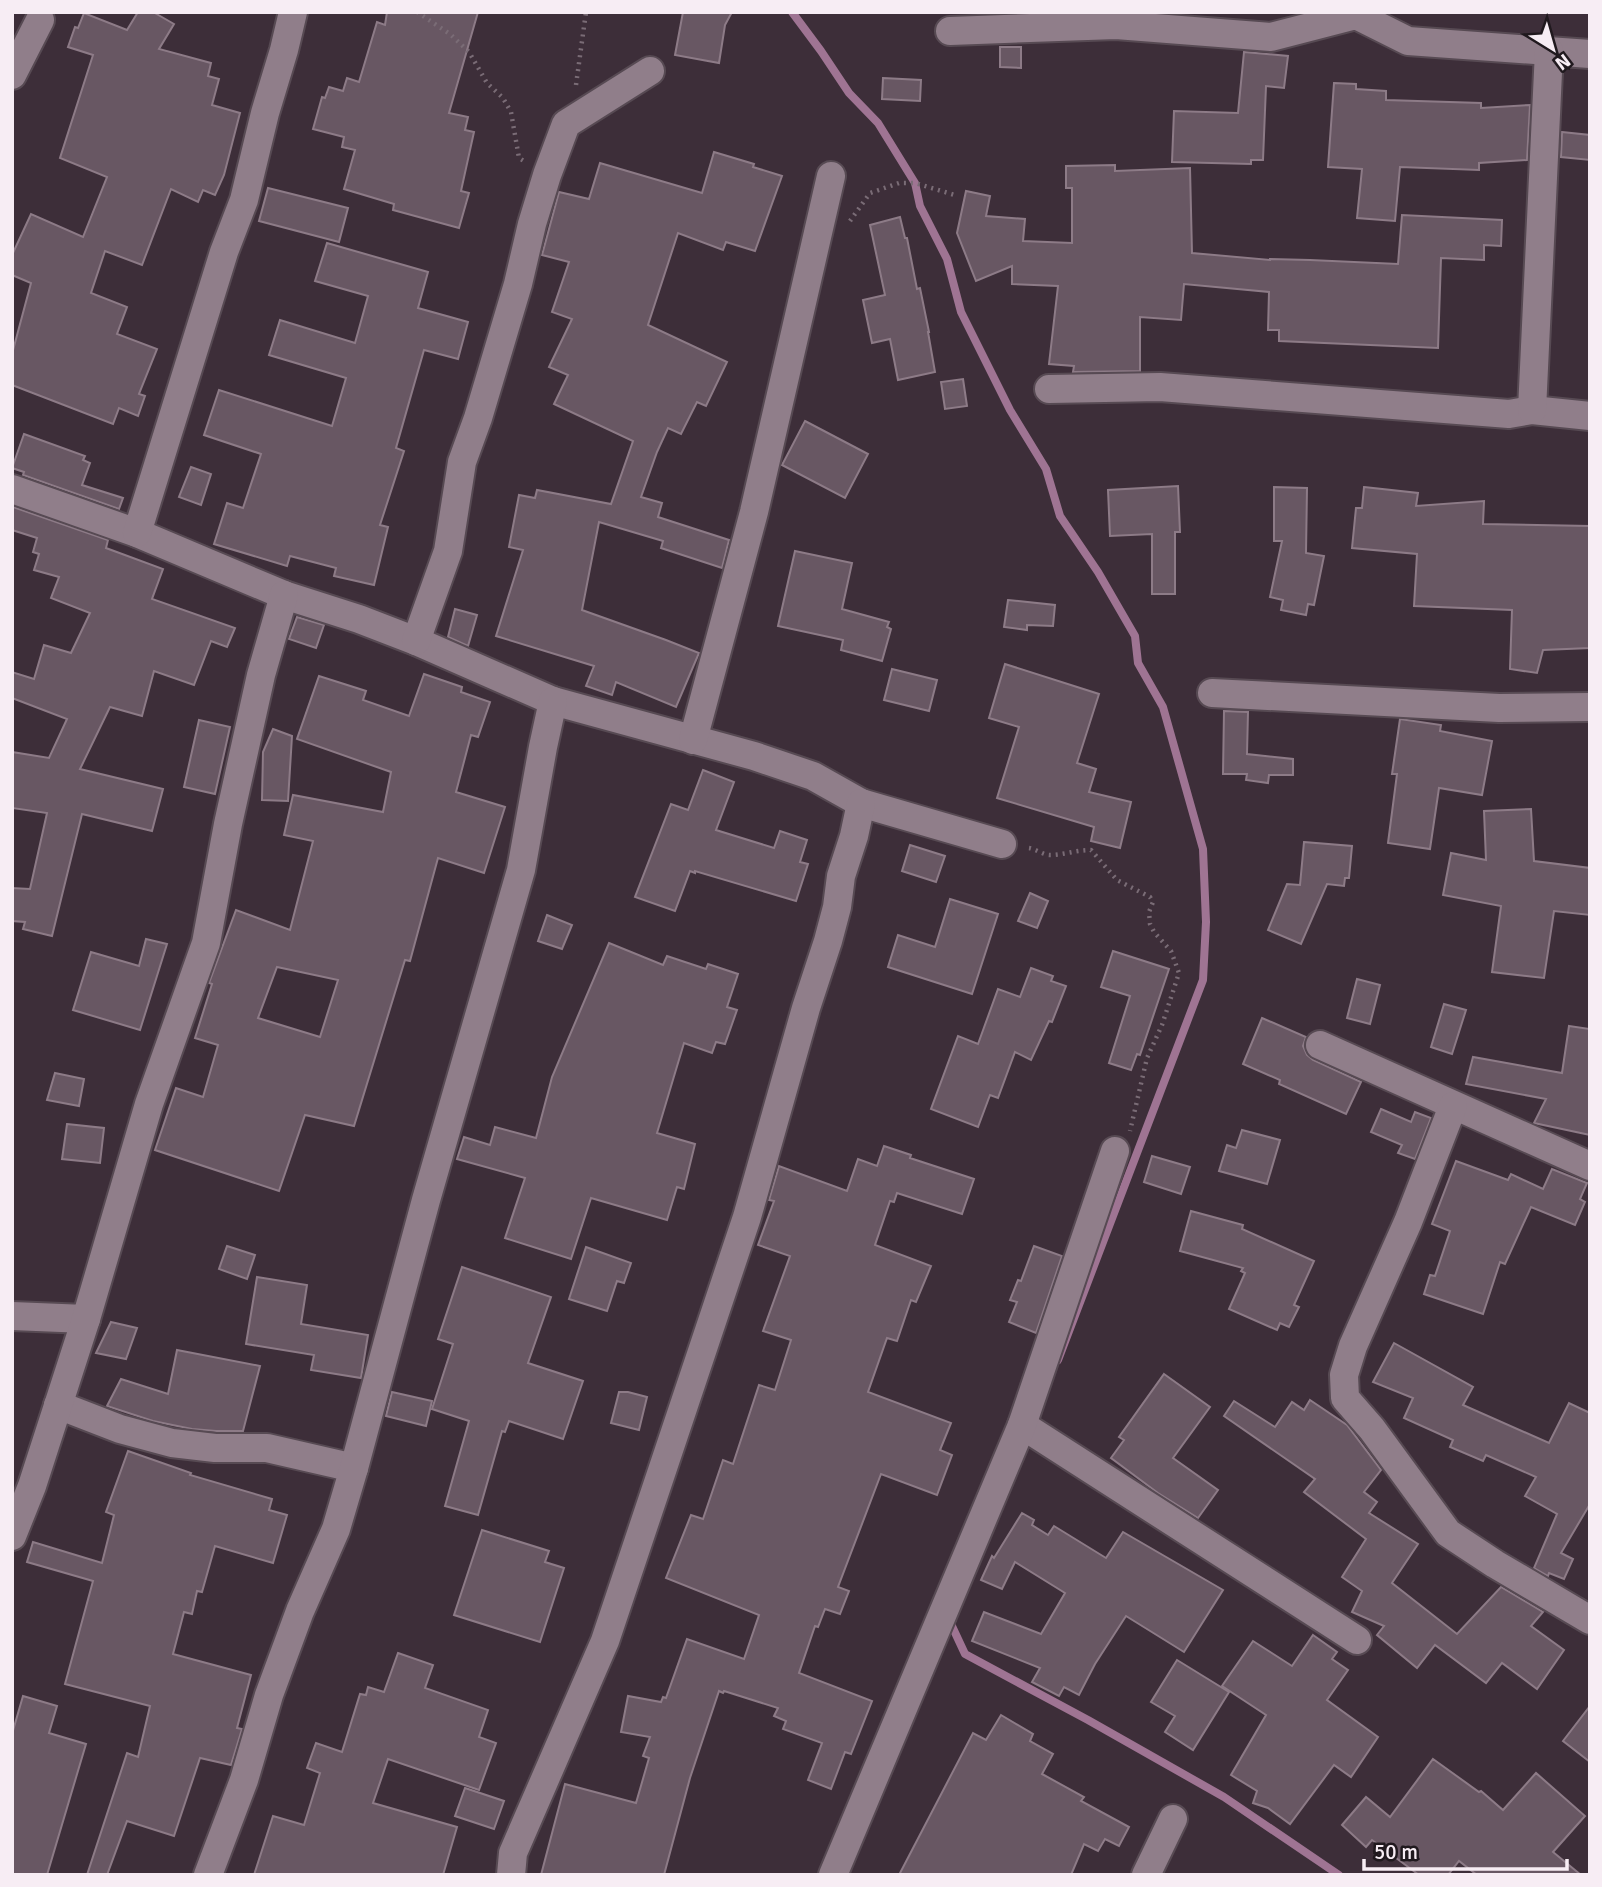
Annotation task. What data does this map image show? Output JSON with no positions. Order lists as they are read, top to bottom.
{
  "scale_bar": "50 m",
  "north": "bottom right"
}
